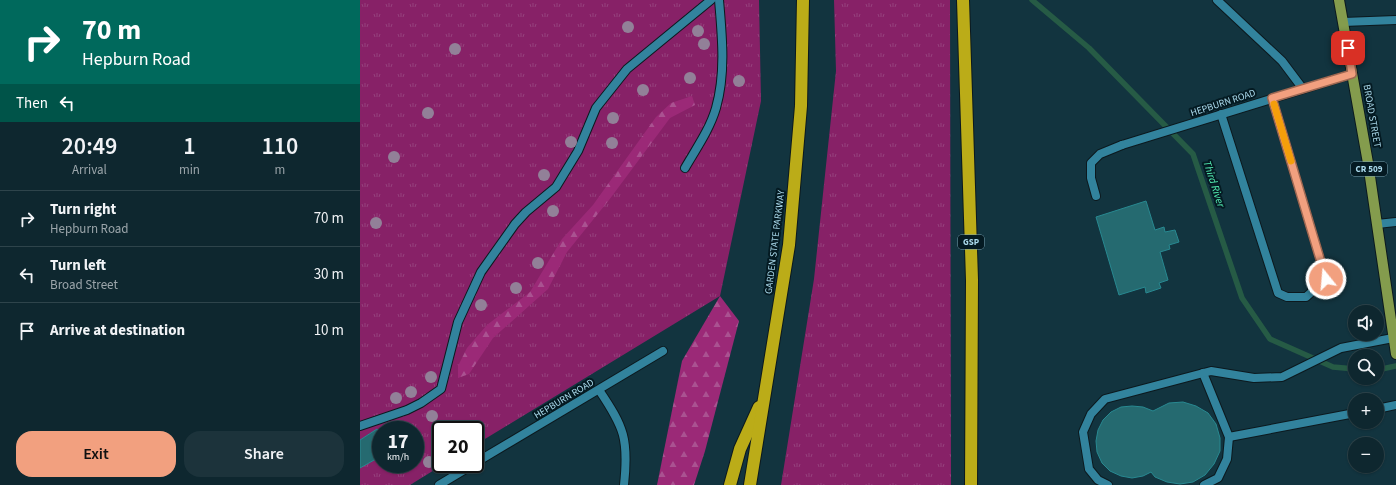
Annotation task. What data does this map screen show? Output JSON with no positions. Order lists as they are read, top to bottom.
{
  "streets": {
    "highway": ["GARDEN STATE PARKWAY", "GSP"],
    "main road": ["BROAD STREET", "CR 509"],
    "street": ["HEPBURN ROAD"]
  },
  "crossings": [
    ["HEPBURN ROAD", "BROAD STREET"]
  ],
  "water": ["Third River"],
  "page": {
    "turn": ["70 m", "Hepburn Road"],
    "then": "Then",
    "eta": [
      "20:49",
      "Arrival",
      "1",
      "min",
      "110",
      "m"
    ],
    "list": [
      {
        "name": "Turn right",
        "note": "Hepburn Road",
        "value": "70 m"
      },
      {
        "name": "Turn left",
        "note": "Broad Street",
        "value": "30 m"
      },
      {
        "name": "Arrive at destination",
        "value": "10 m"
      }
    ],
    "map_buttons": ["+", "−"],
    "speed": "17 km/h",
    "limit": "20",
    "buttons": ["Exit", "Share"]
  }
}
